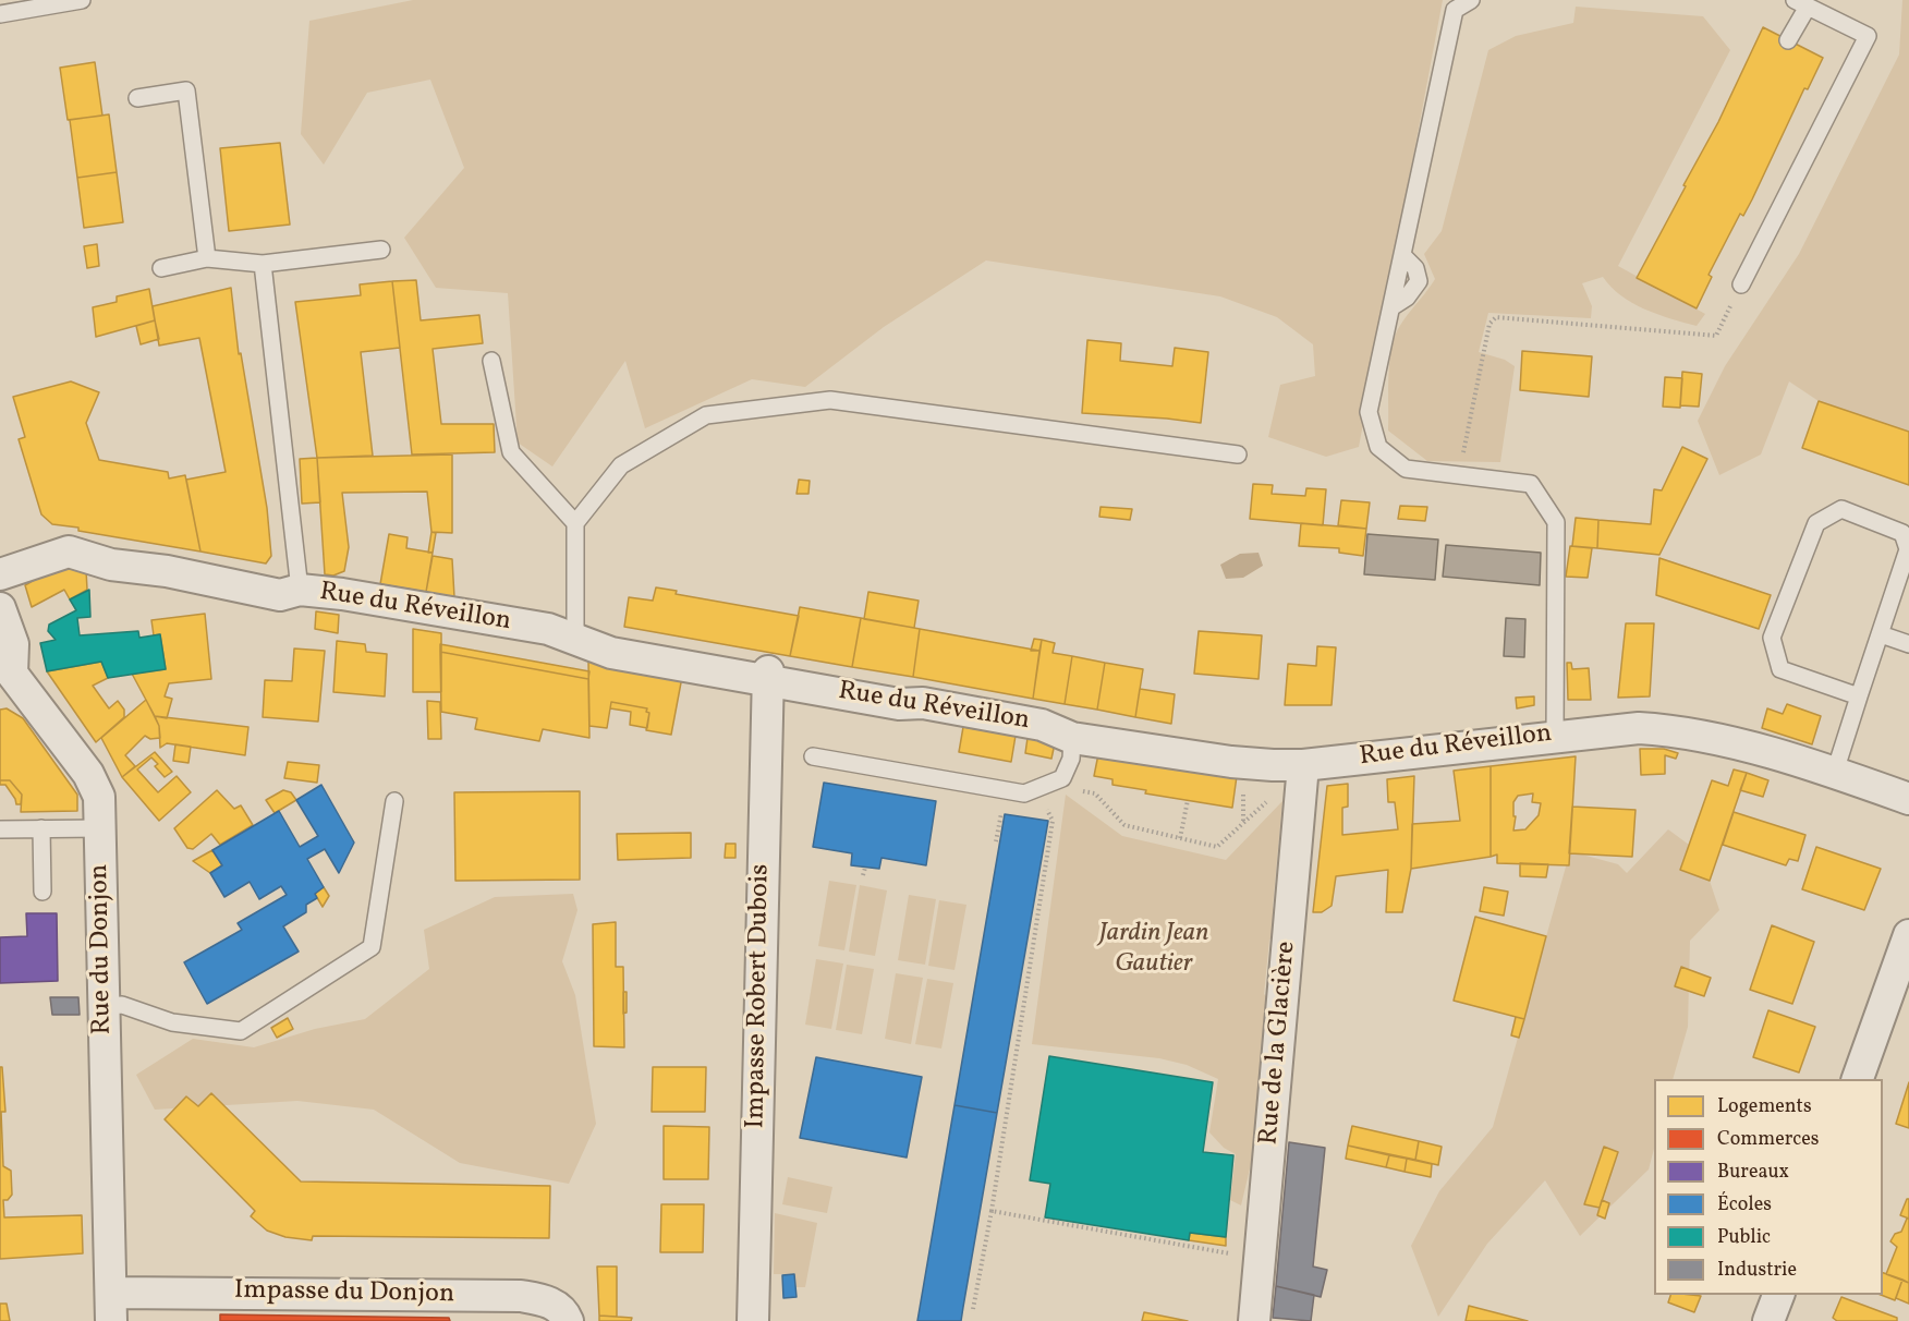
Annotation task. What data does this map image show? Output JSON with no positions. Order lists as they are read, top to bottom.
{
  "streets": {
    "street": [
      "Rue du Réveillon",
      "Rue du Donjon",
      "Impasse Robert Dubois",
      "Rue de la Glacière",
      "Impasse du Donjon"
    ]
  },
  "crossings": [
    ["Rue du Réveillon", "Impasse Robert Dubois"],
    ["Rue du Réveillon", "Rue de la Glacière"],
    ["Rue du Donjon", "Impasse du Donjon"]
  ],
  "parks": ["Jardin Jean Gautier"],
  "legend": [
    "Logements",
    "Commerces",
    "Bureaux",
    "Écoles",
    "Public",
    "Industrie"
  ]
}
